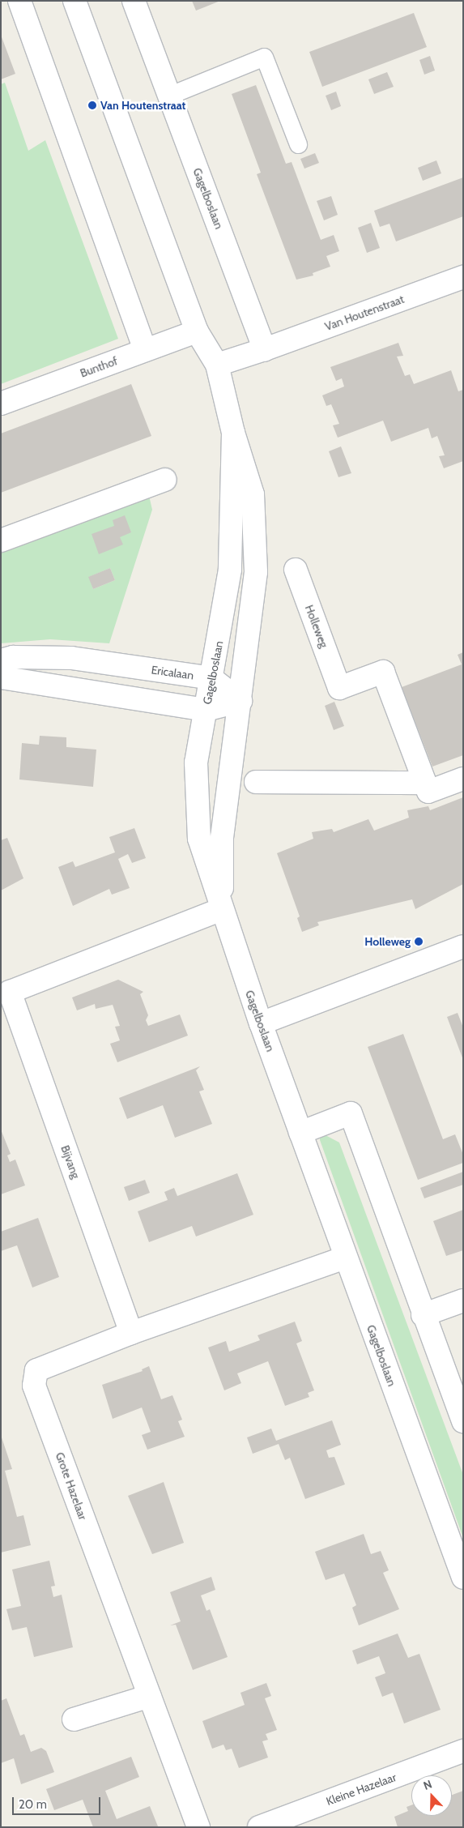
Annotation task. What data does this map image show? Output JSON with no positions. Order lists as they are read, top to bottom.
{
  "streets": {
    "street": [
      "Gagelboslaan",
      "Van Houtenstraat",
      "Bunthof",
      "Holleweg",
      "Ericalaan",
      "Bijvang",
      "Grote Hazelaar",
      "Kleine Hazelaar"
    ]
  },
  "crossings": [
    ["Gagelboslaan", "Van Houtenstraat"],
    ["Gagelboslaan", "Bunthof"],
    ["Gagelboslaan", "Ericalaan"],
    ["Gagelboslaan", "Bijvang"],
    ["Bijvang", "Grote Hazelaar"]
  ],
  "places": ["Van Houtenstraat", "Holleweg"],
  "scale_bar": "20 m",
  "north": "top"
}
